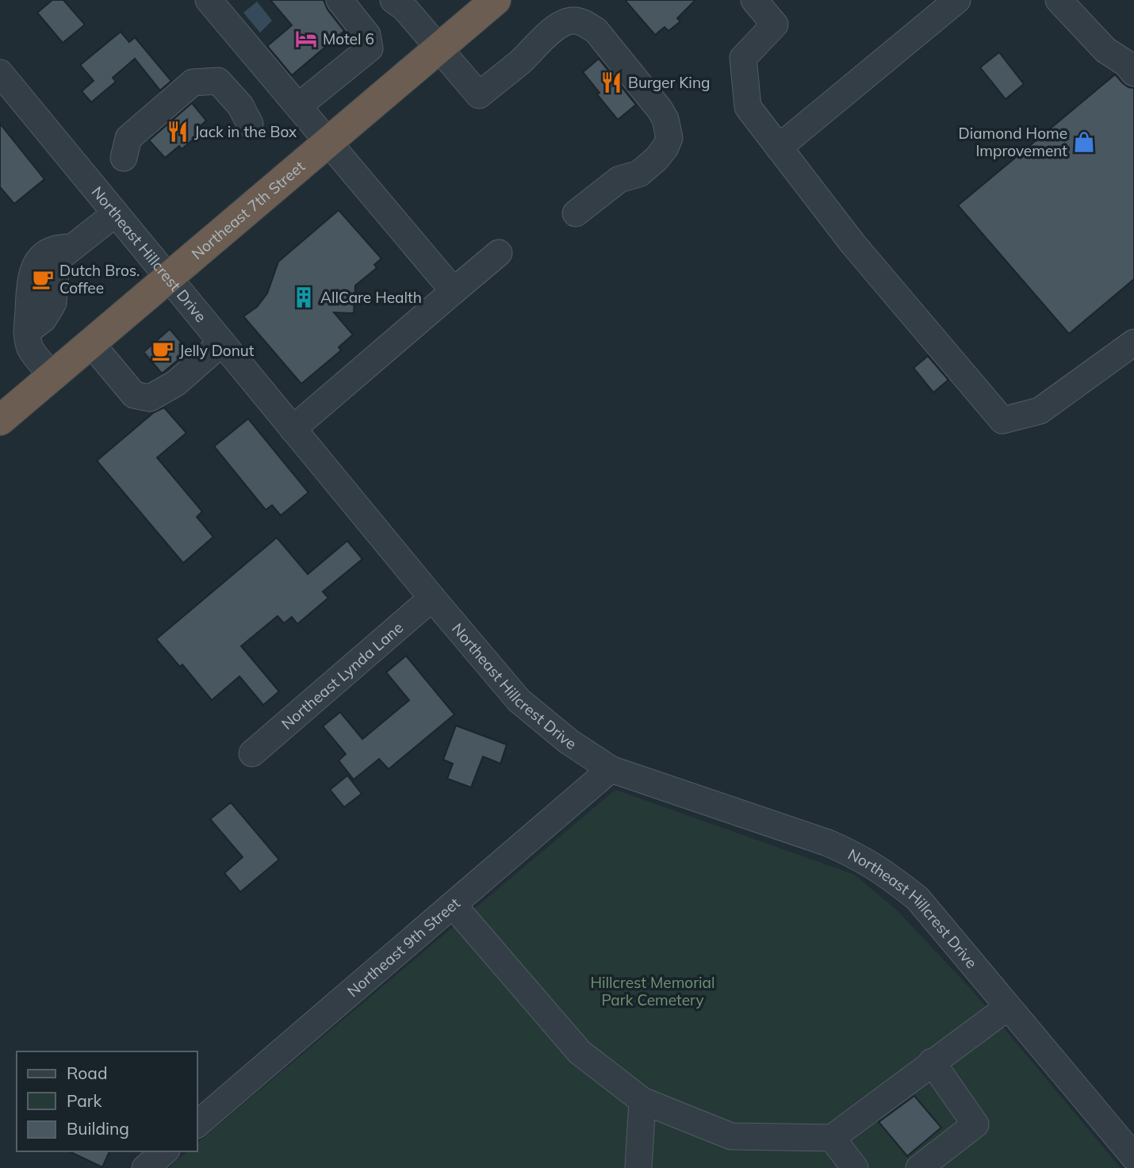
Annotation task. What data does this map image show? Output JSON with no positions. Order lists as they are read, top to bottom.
{
  "streets": {
    "highway": ["Northeast 7th Street"],
    "street": ["Northeast Hillcrest Drive", "Northeast Lynda Lane", "Northeast 9th Street"]
  },
  "crossings": [
    ["Northeast 7th Street", "Northeast Hillcrest Drive"],
    ["Northeast Hillcrest Drive", "Northeast Lynda Lane"],
    ["Northeast Hillcrest Drive", "Northeast 9th Street"]
  ],
  "parks": ["Hillcrest Memorial Park Cemetery"],
  "places": {
    "hotel": ["Motel 6"],
    "restaurant": ["Burger King", "Jack in the Box"],
    "shop": ["Diamond Home Improvement"],
    "cafe": ["Dutch Bros. Coffee", "Jelly Donut"],
    "building": ["AllCare Health"]
  },
  "legend": ["Road", "Park", "Building"]
}
